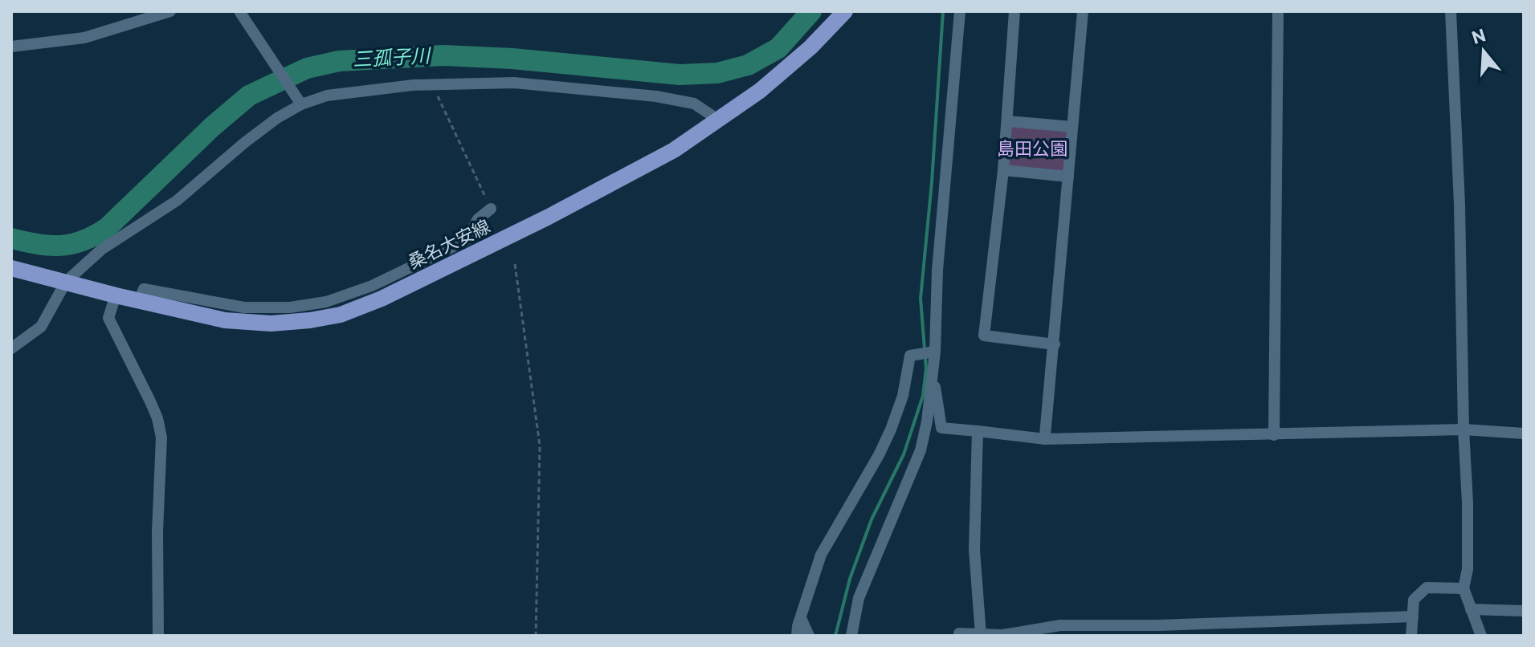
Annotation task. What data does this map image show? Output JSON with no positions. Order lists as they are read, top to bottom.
{
  "streets": {
    "main road": ["桑名大安線"]
  },
  "water": ["三孤子川"],
  "parks": ["島田公園"],
  "north": "top"
}
